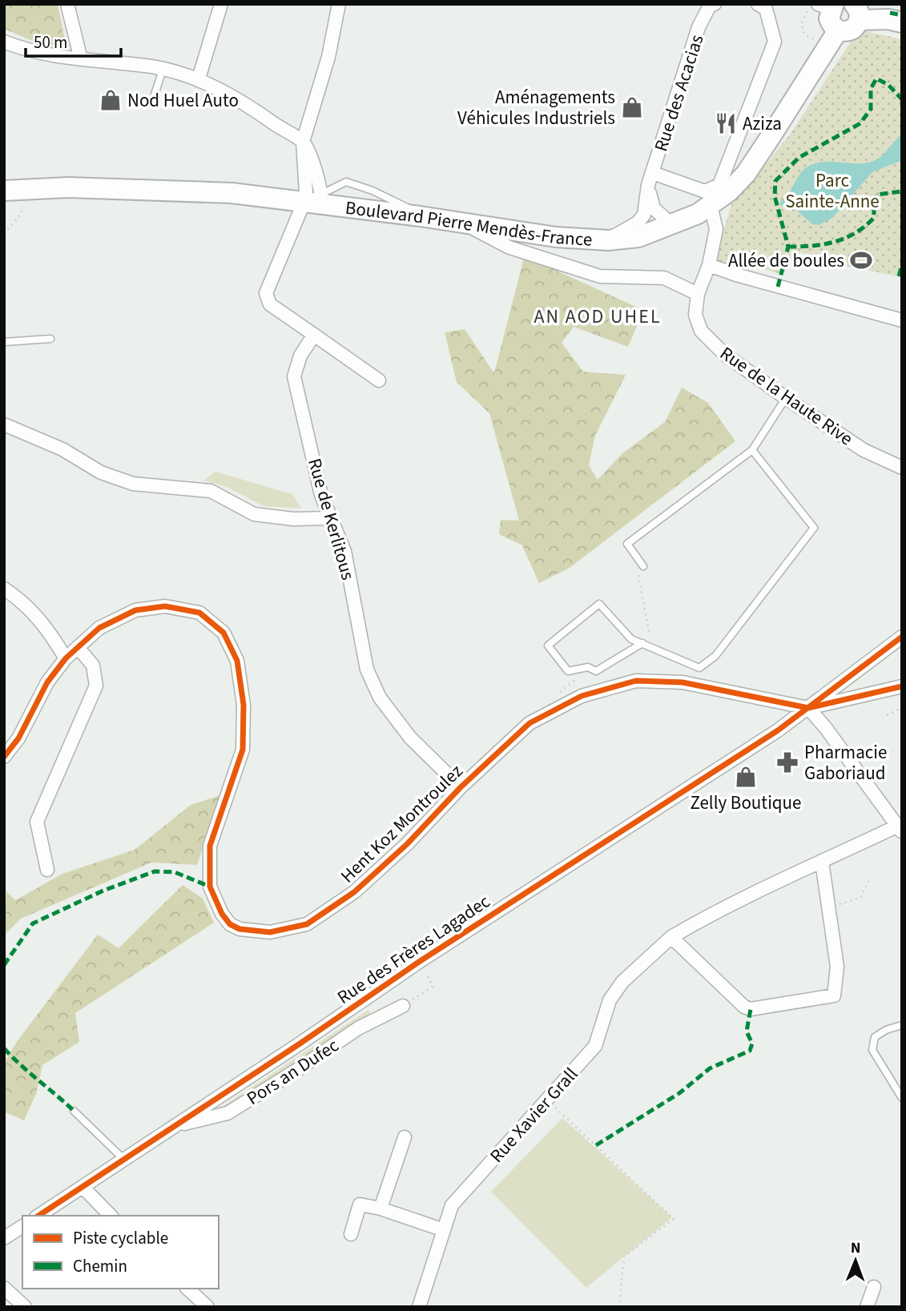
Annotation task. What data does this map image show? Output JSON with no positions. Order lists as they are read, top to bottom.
{
  "streets": {
    "main road": ["Boulevard Pierre Mendès-France"],
    "street": [
      "Rue des Acacias",
      "Rue de la Haute Rive",
      "Rue de Kerlitous",
      "Hent Koz Montroulez",
      "Rue des Frères Lagadec",
      "Pors an Dufec",
      "Rue Xavier Grall"
    ]
  },
  "crossings": [
    ["Rue des Acacias", "Boulevard Pierre Mendès-France"],
    ["Boulevard Pierre Mendès-France", "Rue de la Haute Rive"],
    ["Rue de Kerlitous", "Hent Koz Montroulez"],
    ["Hent Koz Montroulez", "Rue des Frères Lagadec"],
    ["Rue des Frères Lagadec", "Pors an Dufec"]
  ],
  "districts": ["AN AOD UHEL"],
  "parks": ["Parc Sainte-Anne"],
  "places": {
    "shop": ["Nod Huel Auto", "Aménagements Véhicules Industriels", "Zelly Boutique"],
    "restaurant": ["Aziza"],
    "sports": ["Allée de boules"],
    "pharmacy": ["Pharmacie Gaboriaud"]
  },
  "legend": ["Piste cyclable", "Chemin"],
  "scale_bar": "50 m",
  "north": "top"
}
